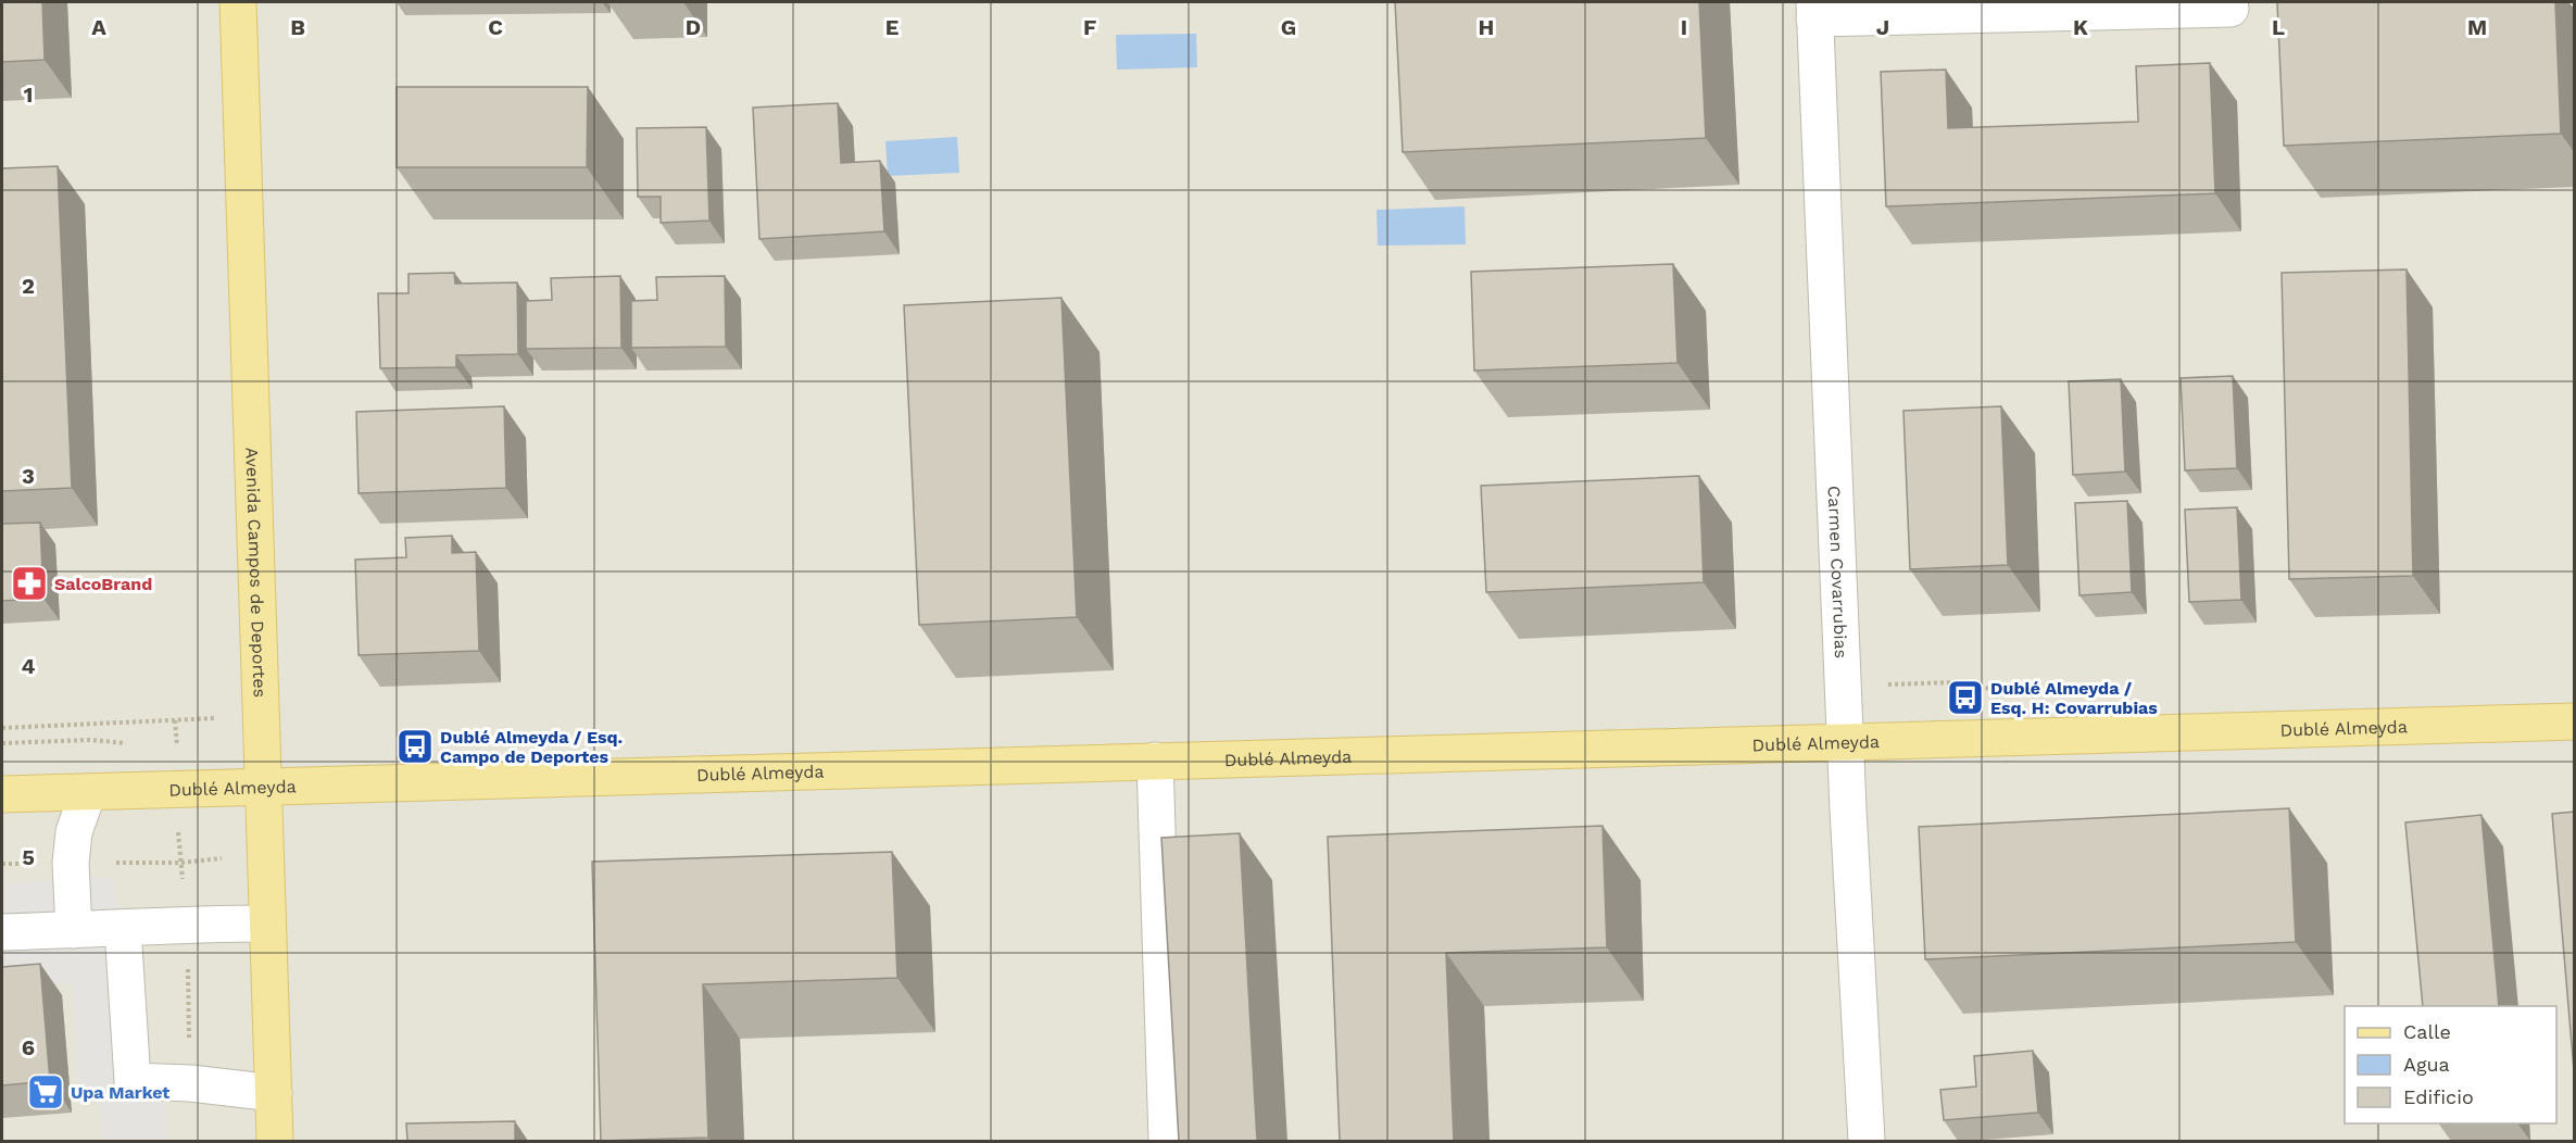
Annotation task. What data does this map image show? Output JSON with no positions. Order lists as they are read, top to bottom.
{
  "streets": {
    "main road": ["Avenida Campos de Deportes", "Dublé Almeyda"],
    "street": ["Carmen Covarrubias"]
  },
  "crossings": [
    ["Avenida Campos de Deportes", "Dublé Almeyda"],
    ["Carmen Covarrubias", "Dublé Almeyda"]
  ],
  "places": {
    "pharmacy": ["SalcoBrand"],
    "bus stop": ["Dublé Almeyda / Esq. H: Covarrubias", "Dublé Almeyda / Esq. Campo de Deportes"],
    "supermarket": ["Upa Market"]
  },
  "legend": ["Calle", "Agua", "Edificio"],
  "grid": {
    "columns": [
      "A",
      "B",
      "C",
      "D",
      "E",
      "F",
      "G",
      "H",
      "I",
      "J",
      "K",
      "L",
      "M"
    ],
    "rows": [
      "1",
      "2",
      "3",
      "4",
      "5",
      "6"
    ]
  }
}
